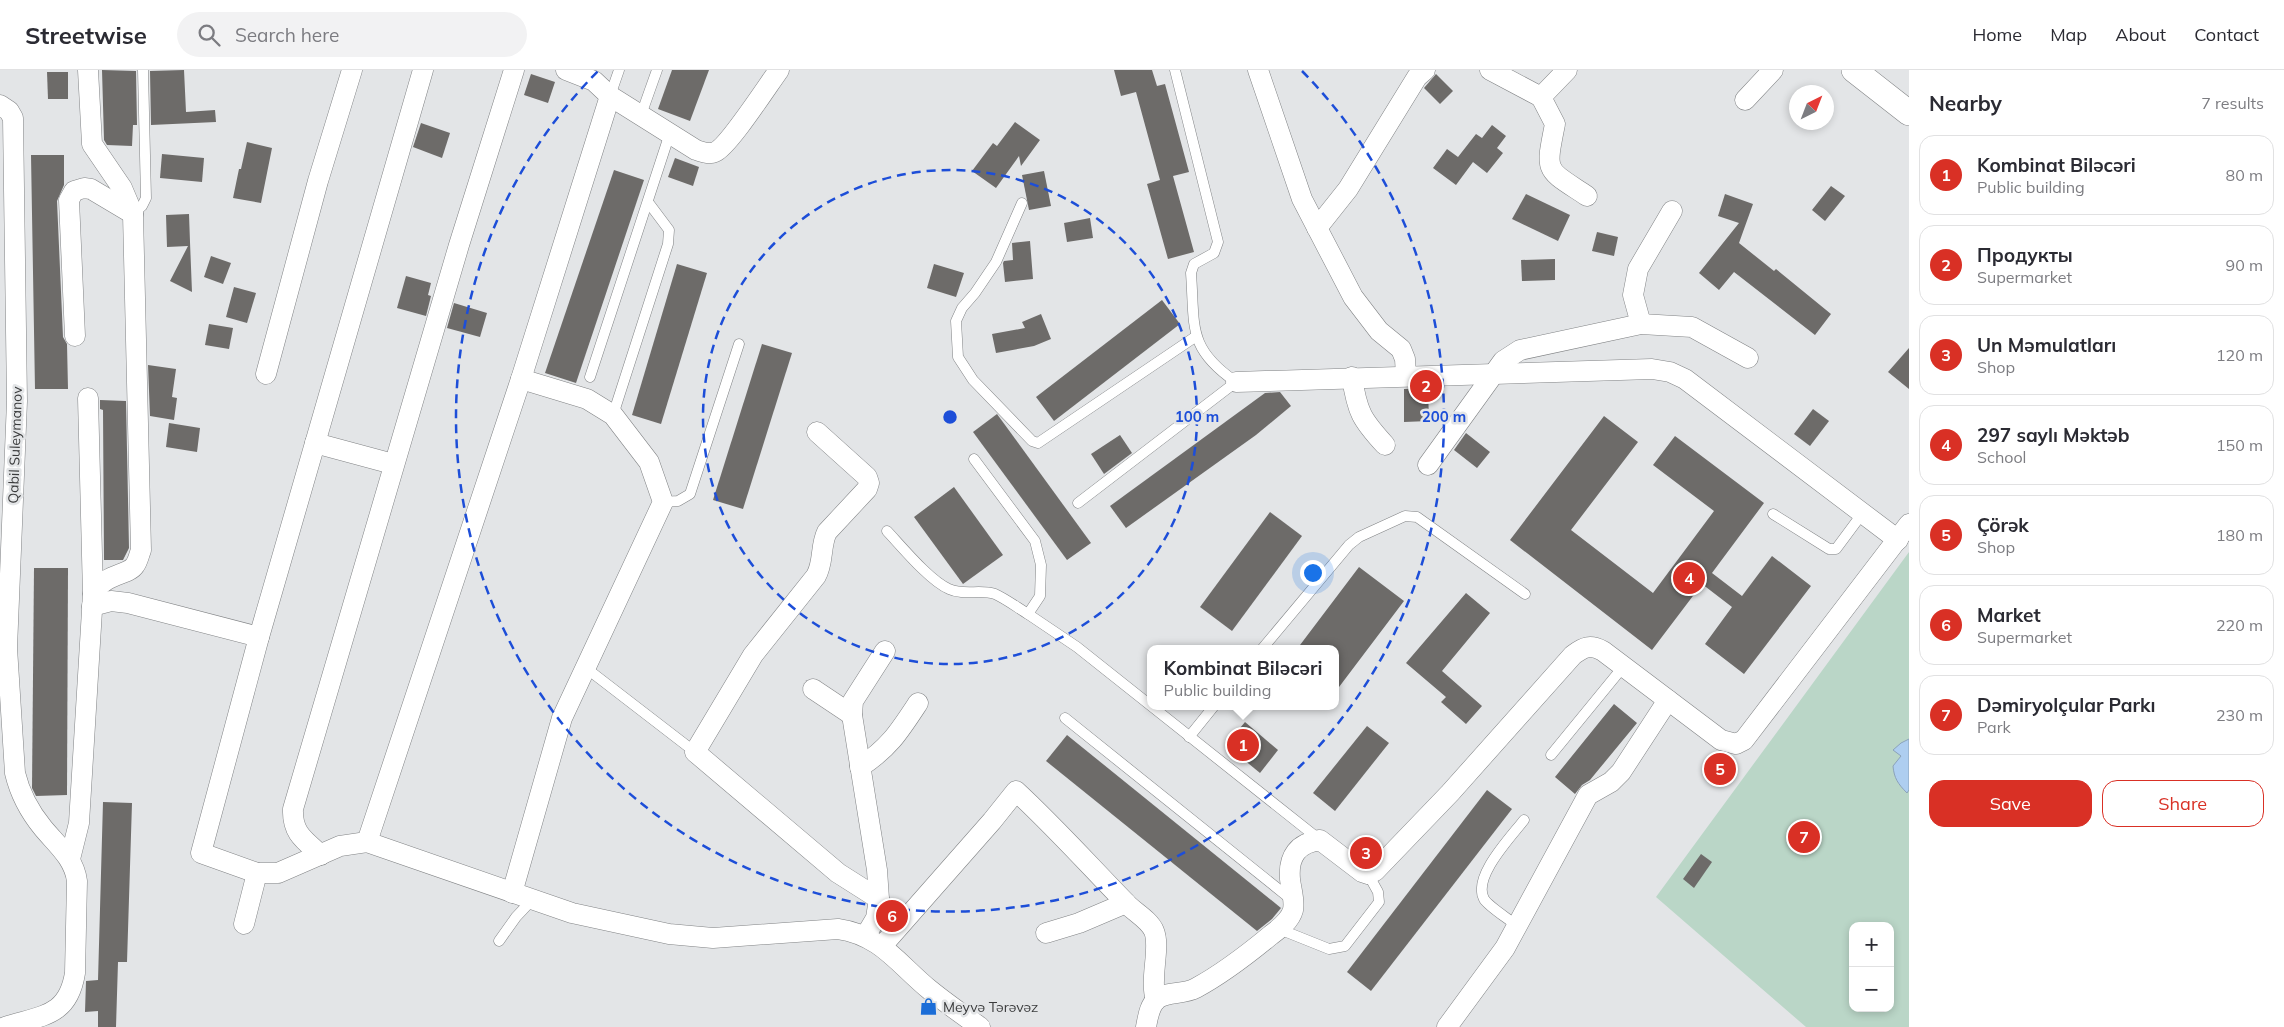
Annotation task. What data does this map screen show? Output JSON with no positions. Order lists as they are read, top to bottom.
{
  "streets": {
    "street": ["Qabil Suleymanov"]
  },
  "places": {
    "shop": ["Meyvə Tərəvəz"]
  },
  "north": "top right",
  "page": {
    "header": "Streetwise",
    "search": "Search here",
    "nav": [
      "Home",
      "Map",
      "About",
      "Contact"
    ],
    "heading": ["Nearby", "7 results"],
    "list": [
      {
        "mark": "1",
        "name": "Kombinat Biləcəri",
        "note": "Public building",
        "value": "80 m"
      },
      {
        "mark": "2",
        "name": "Продукты",
        "note": "Supermarket",
        "value": "90 m"
      },
      {
        "mark": "3",
        "name": "Un Məmulatları",
        "note": "Shop",
        "value": "120 m"
      },
      {
        "mark": "4",
        "name": "297 saylı Məktəb",
        "note": "School",
        "value": "150 m"
      },
      {
        "mark": "5",
        "name": "Çörək",
        "note": "Shop",
        "value": "180 m"
      },
      {
        "mark": "6",
        "name": "Market",
        "note": "Supermarket",
        "value": "220 m"
      },
      {
        "mark": "7",
        "name": "Dəmiryolçular Parkı",
        "note": "Park",
        "value": "230 m"
      }
    ],
    "pins": [
      "2",
      "4",
      "1",
      "5",
      "7",
      "3",
      "6"
    ],
    "popup": ["Kombinat Biləcəri", "Public building"],
    "buttons": ["Save", "Share"],
    "map_buttons": ["+", "−"]
  },
  "rings": ["100 m", "200 m"]
}
